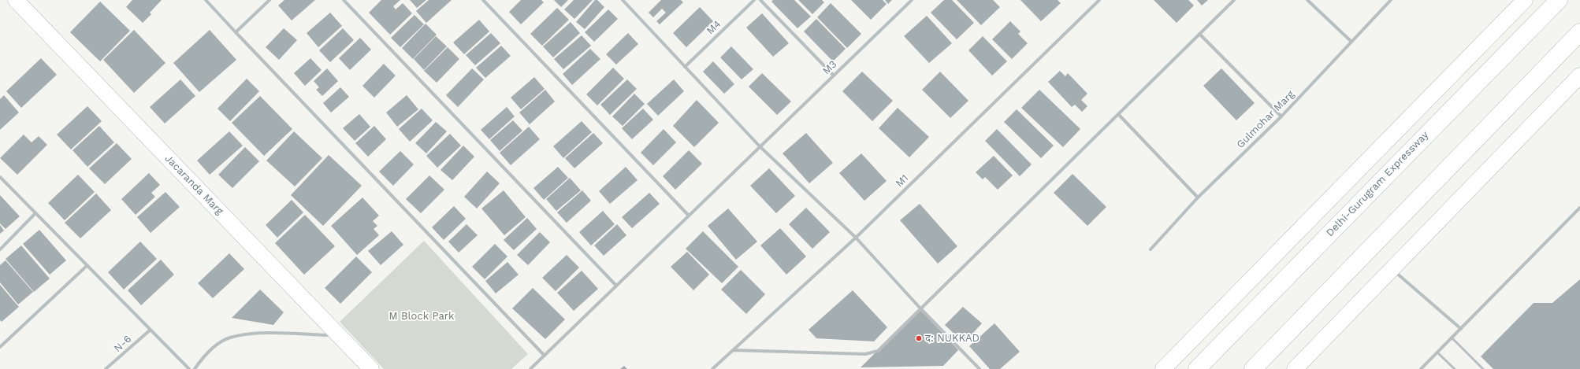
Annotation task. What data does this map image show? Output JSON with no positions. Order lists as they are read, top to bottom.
{
  "streets": {
    "highway": ["Delhi-Gurugram Expressway"],
    "main road": ["Jacaranda Marg"],
    "street": [
      "M4",
      "M3",
      "Gulmohar Marg",
      "M1",
      "N-6"
    ]
  },
  "parks": ["M Block Park"],
  "places": ["द: NUKKAD"]
}
